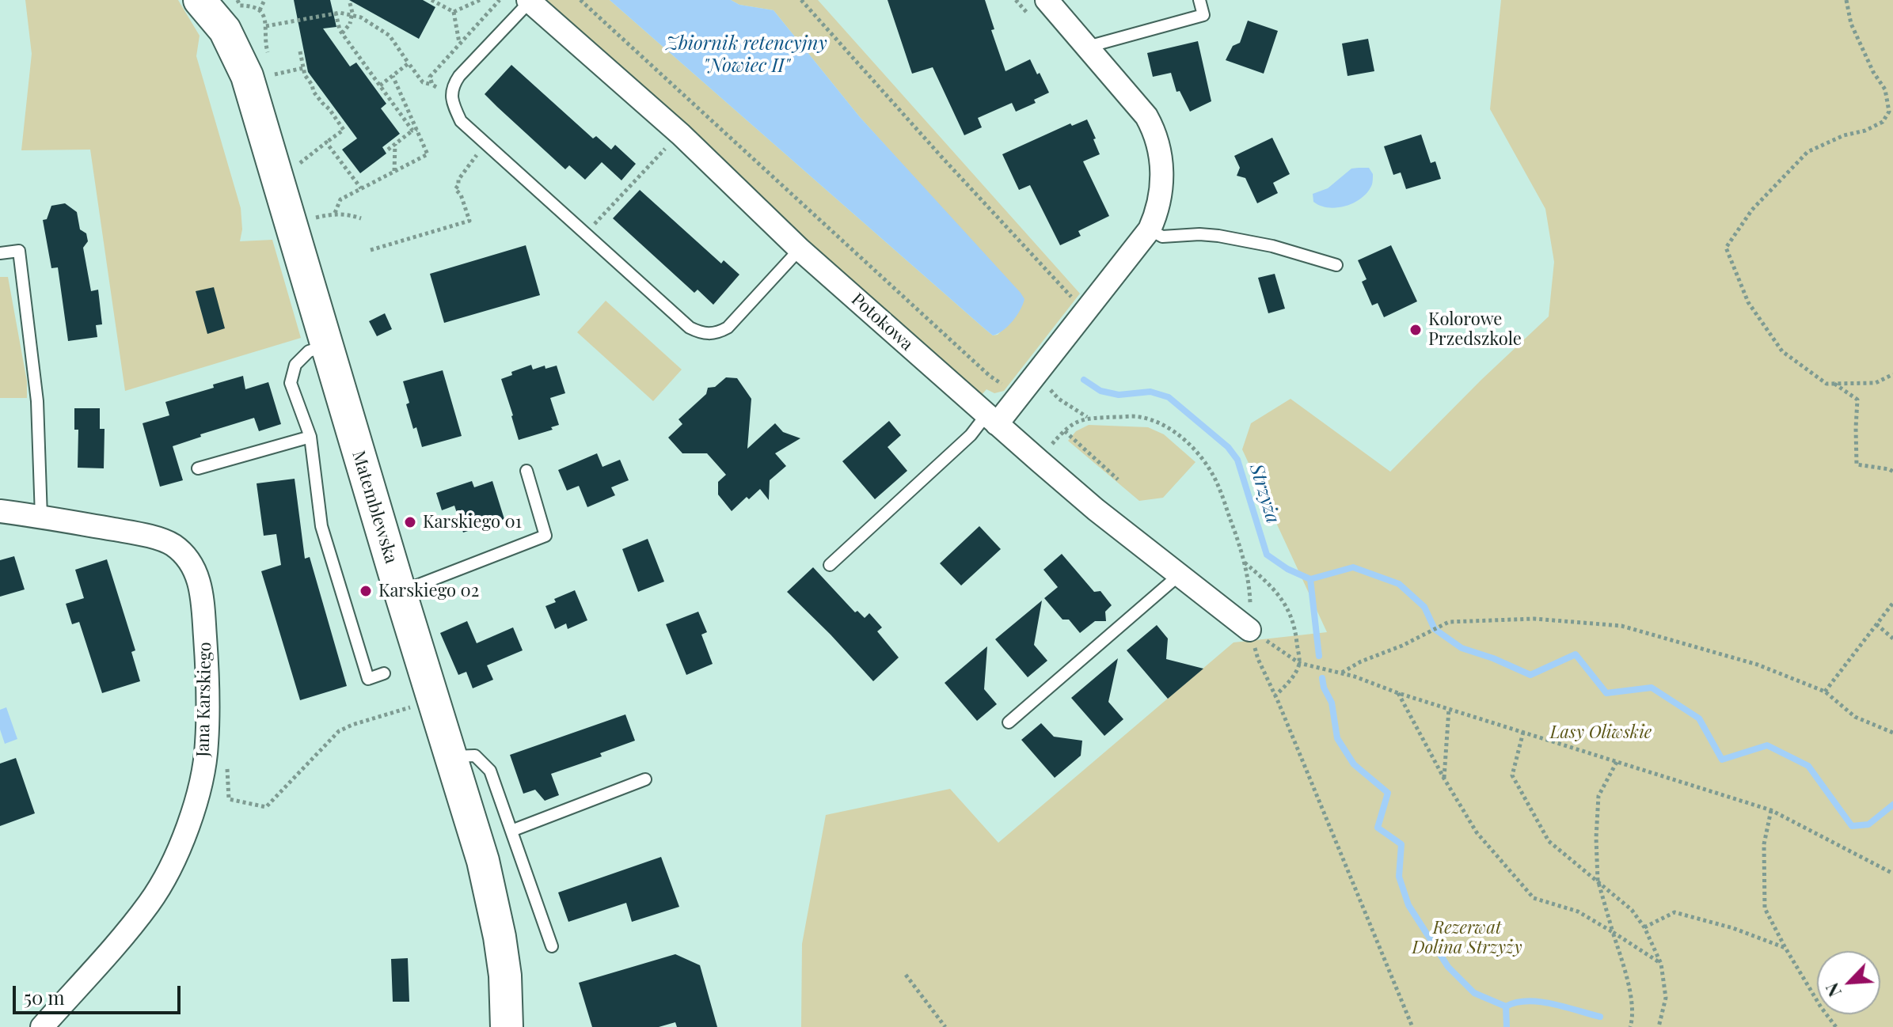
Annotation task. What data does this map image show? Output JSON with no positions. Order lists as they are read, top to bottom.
{
  "streets": {
    "street": ["Potokowa", "Matemblewska", "Jana Karskiego"]
  },
  "water": ["Zbiornik retencyjny \"Nowiec II\"", "Strzyża"],
  "parks": ["Lasy Oliwskie", "Rezerwat Dolina Strzyży"],
  "places": ["Kolorowe Przedszkole", "Karskiego 01", "Karskiego 02"],
  "scale_bar": "50 m",
  "north": "bottom left"
}
